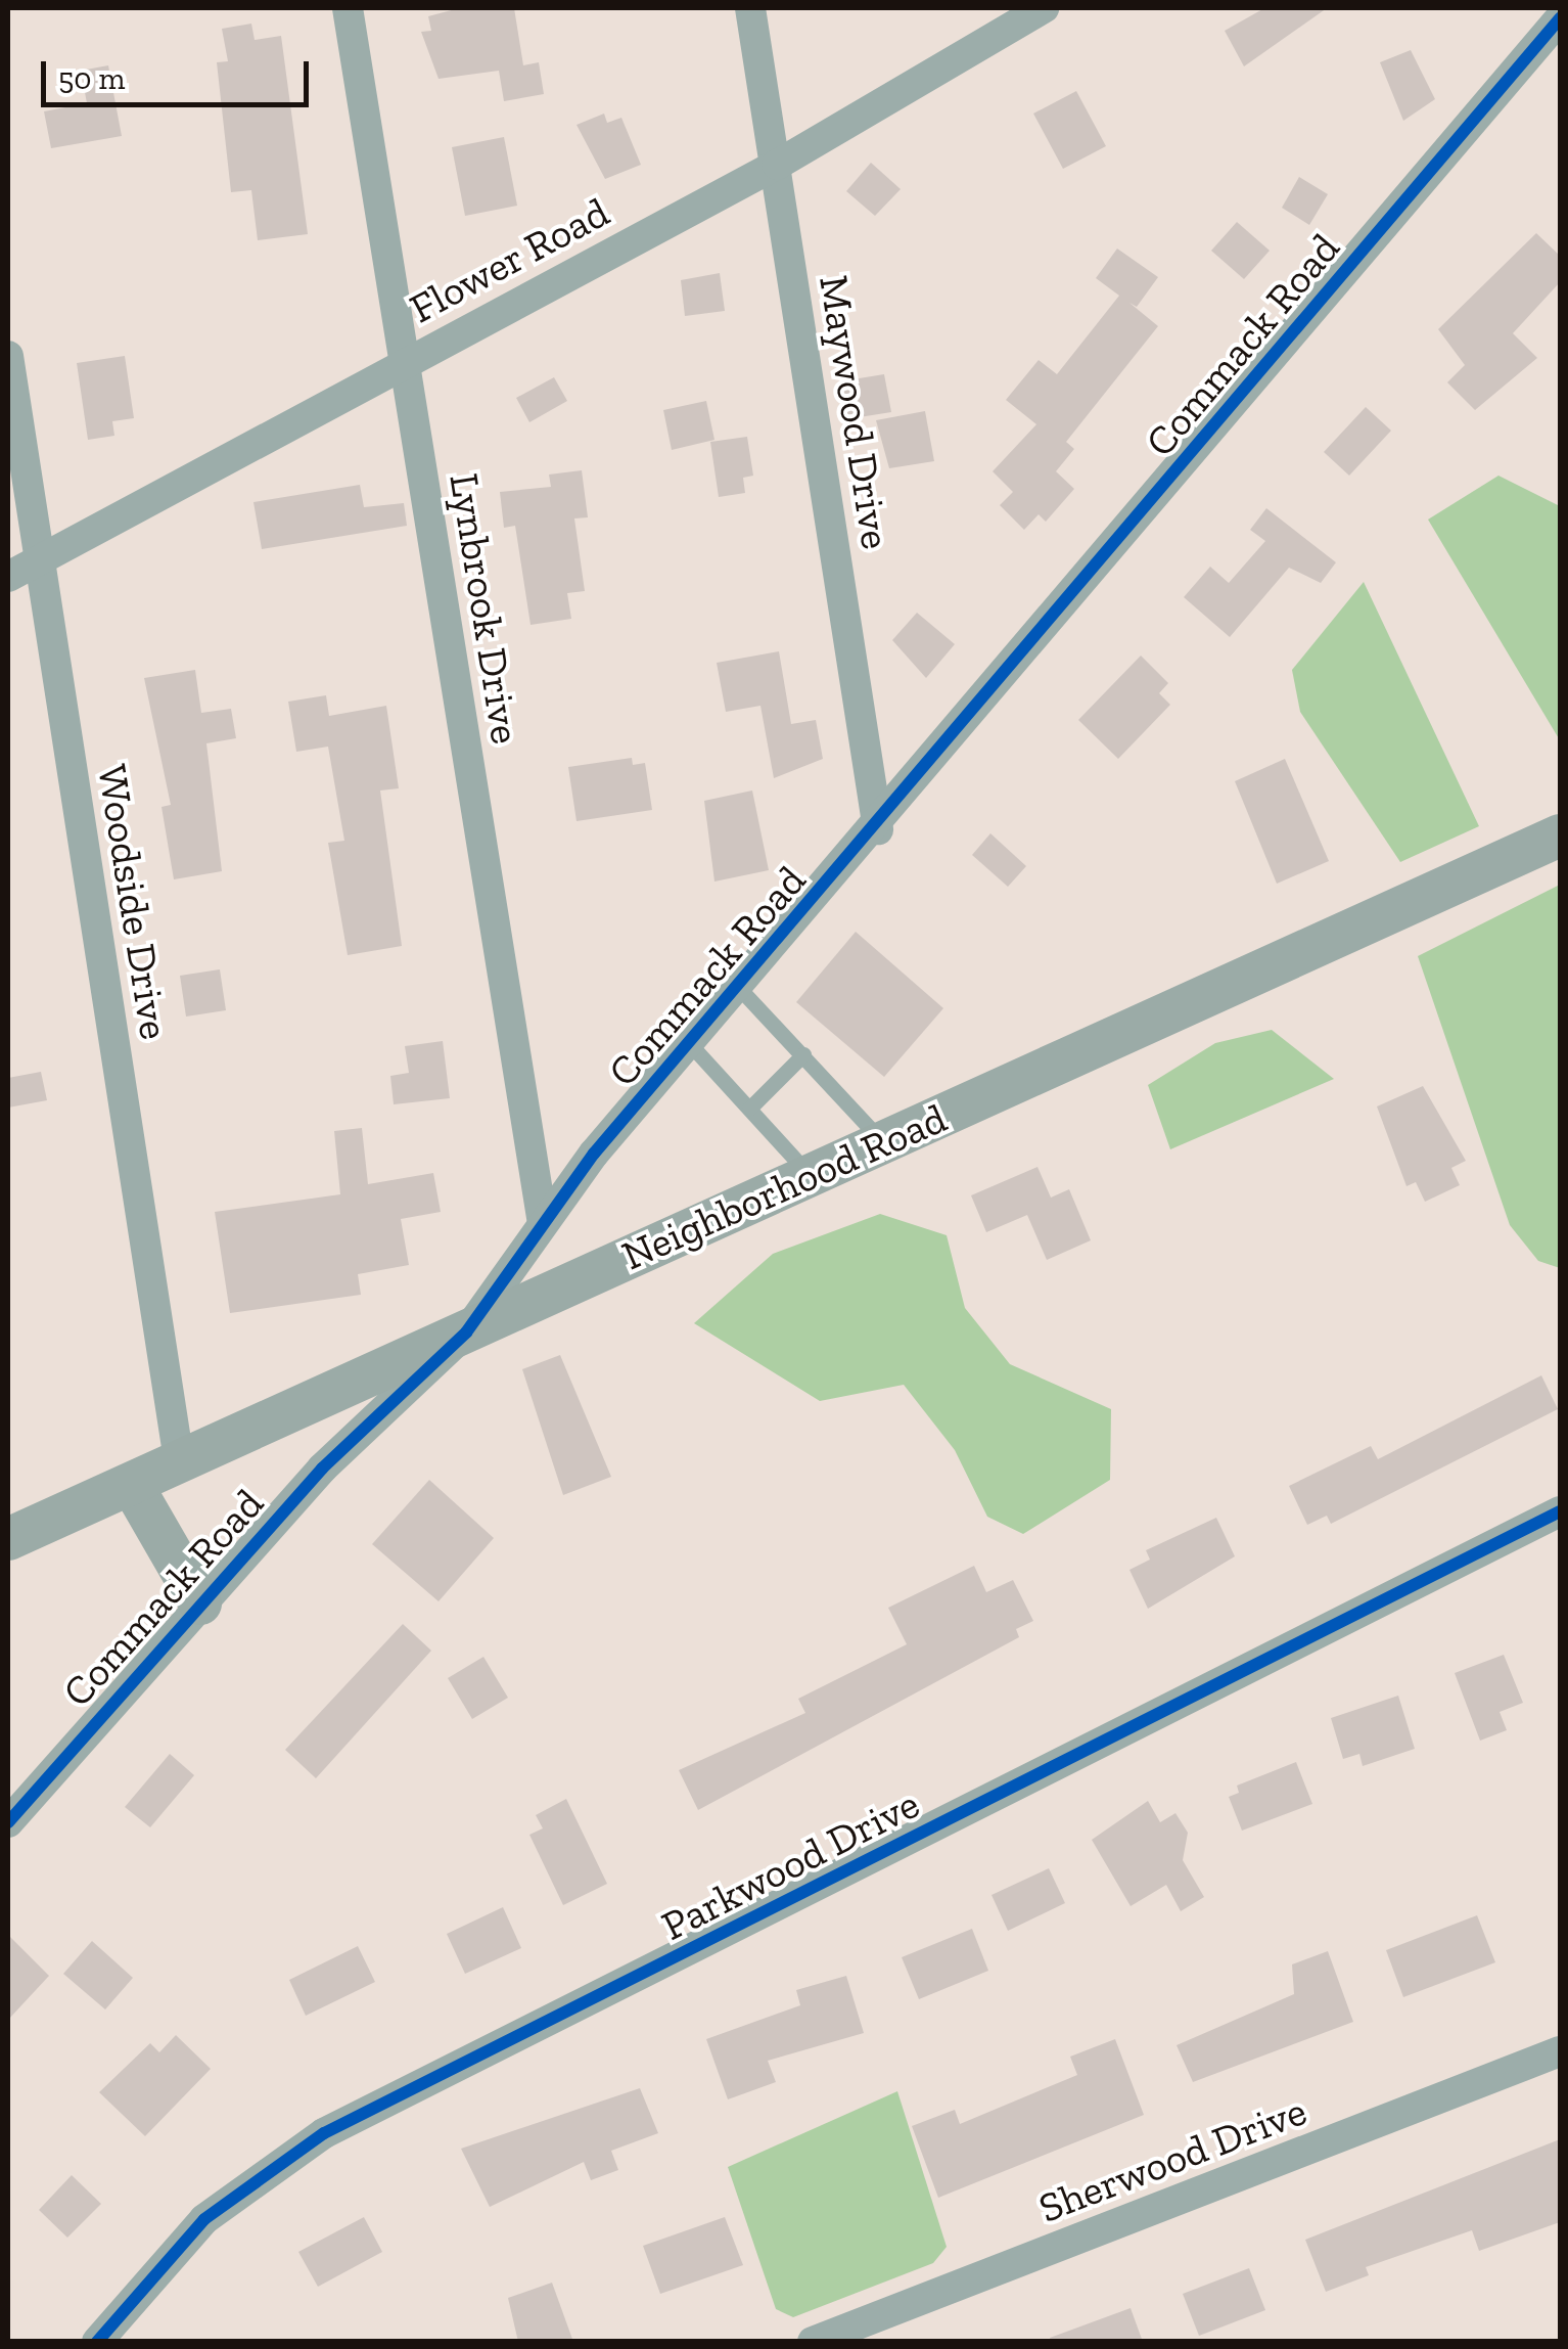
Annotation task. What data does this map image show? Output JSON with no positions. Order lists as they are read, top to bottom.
{
  "streets": {
    "main road": ["Neighborhood Road"],
    "street": [
      "Flower Road",
      "Commack Road",
      "Maywood Drive",
      "Lynbrook Drive",
      "Woodside Drive",
      "Parkwood Drive",
      "Sherwood Drive"
    ]
  },
  "crossings": [
    ["Flower Road", "Maywood Drive"],
    ["Flower Road", "Lynbrook Drive"],
    ["Flower Road", "Woodside Drive"],
    ["Commack Road", "Maywood Drive"],
    ["Commack Road", "Lynbrook Drive"],
    ["Commack Road", "Neighborhood Road"],
    ["Woodside Drive", "Neighborhood Road"]
  ],
  "scale_bar": "50 m"
}
